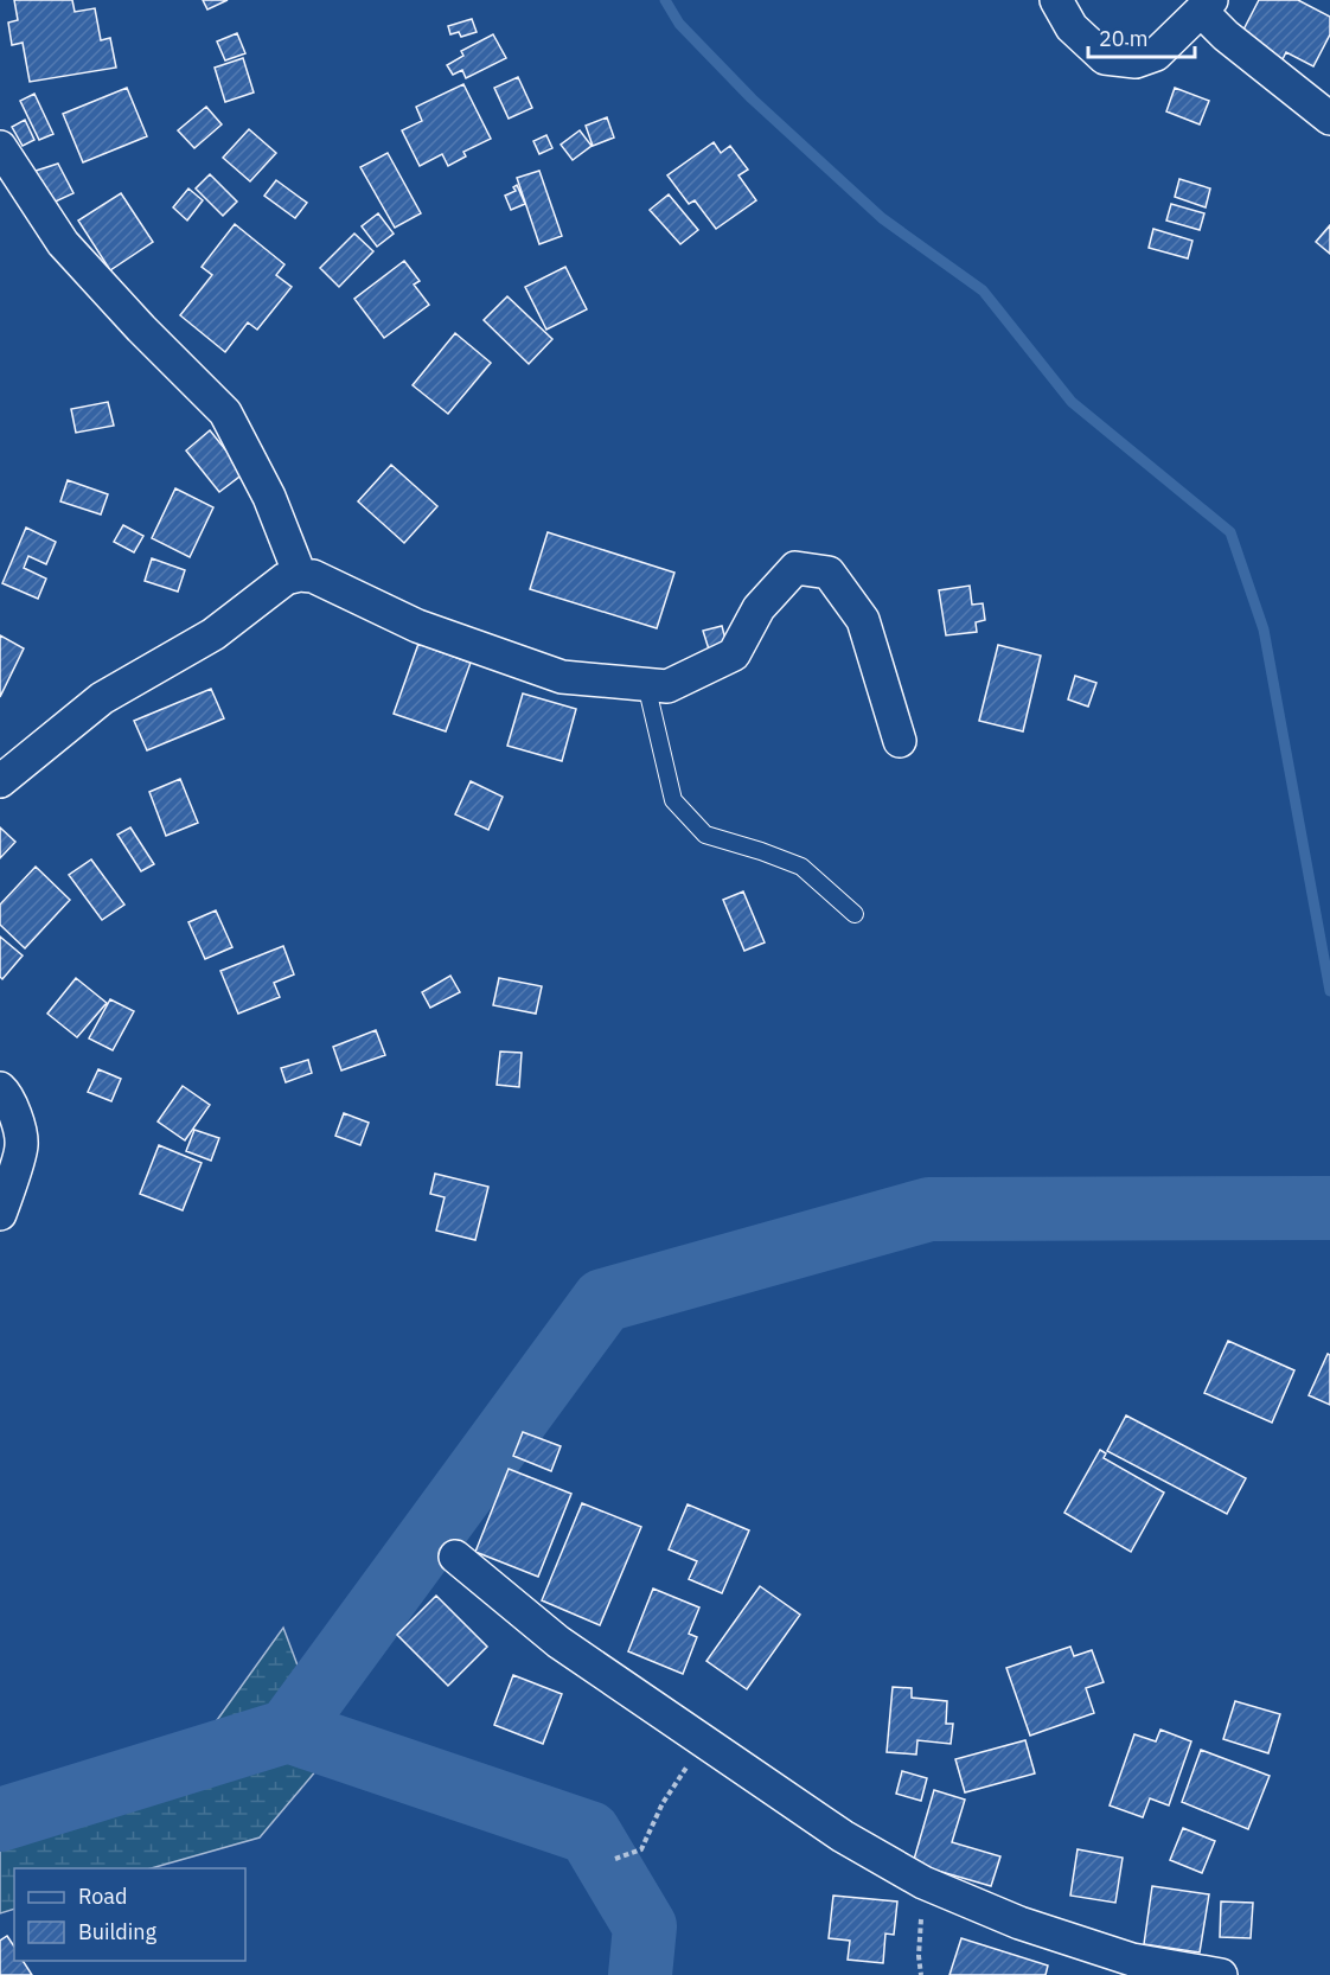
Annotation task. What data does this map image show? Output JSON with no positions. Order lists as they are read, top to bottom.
{
  "legend": ["Road", "Building"],
  "scale_bar": "20 m"
}
